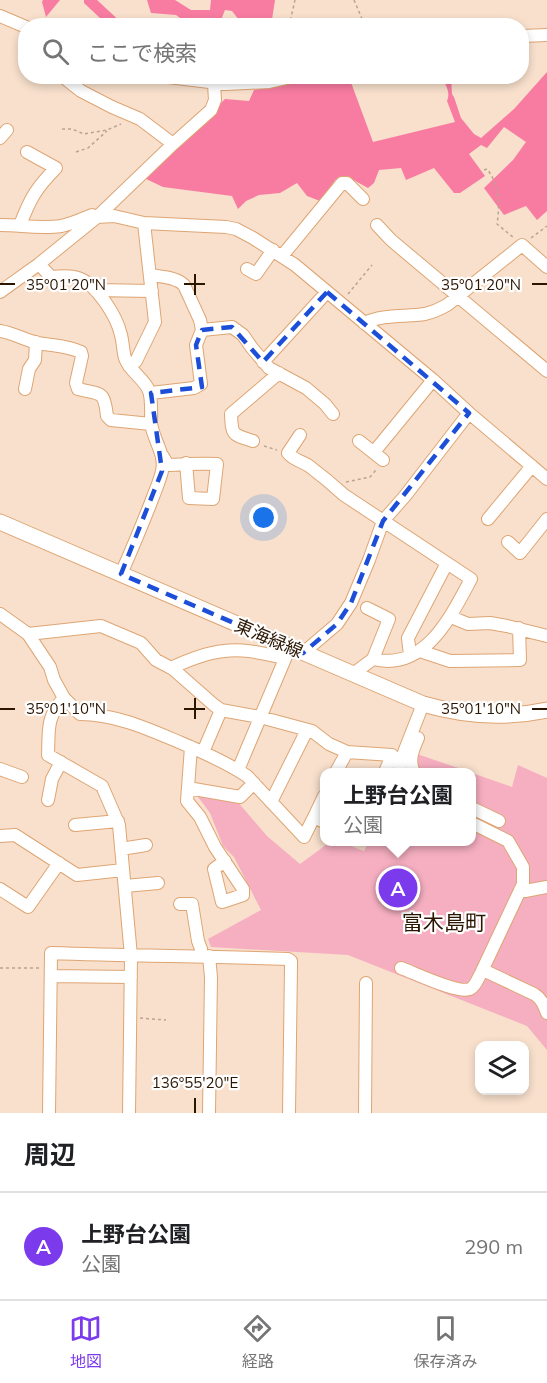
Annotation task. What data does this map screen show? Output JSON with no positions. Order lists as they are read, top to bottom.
{
  "streets": {
    "main road": ["東海緑線"]
  },
  "districts": ["富木島町"],
  "page": {
    "search": "ここで検索",
    "popup": ["上野台公園", "公園"],
    "pins": "A",
    "heading": "周辺",
    "list": [
      {
        "mark": "A",
        "name": "上野台公園",
        "note": "公園",
        "value": "290 m"
      }
    ],
    "nav": ["地図", "経路", "保存済み"]
  },
  "coordinates": ["35°01'20\"N", "35°01'10\"N", "136°55'20\"E"]
}
